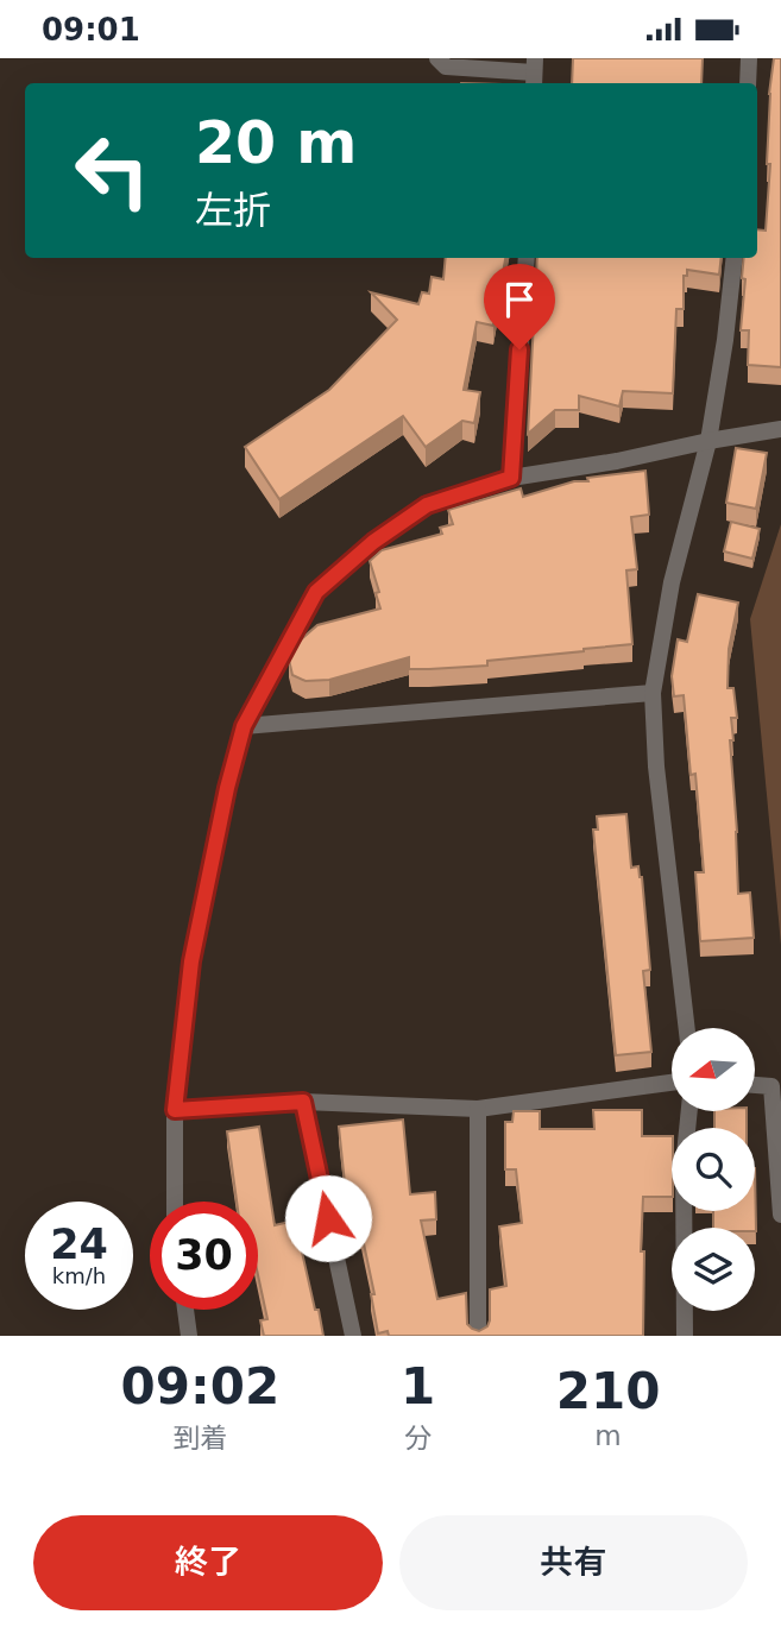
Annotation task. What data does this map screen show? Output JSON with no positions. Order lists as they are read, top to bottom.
{
  "north": "left",
  "page": {
    "status": "09:01",
    "turn": ["20 m", "左折"],
    "speed": "24 km/h",
    "limit": "30",
    "eta": [
      "09:02",
      "到着",
      "1",
      "分",
      "210",
      "m"
    ],
    "buttons": ["終了", "共有"]
  }
}
